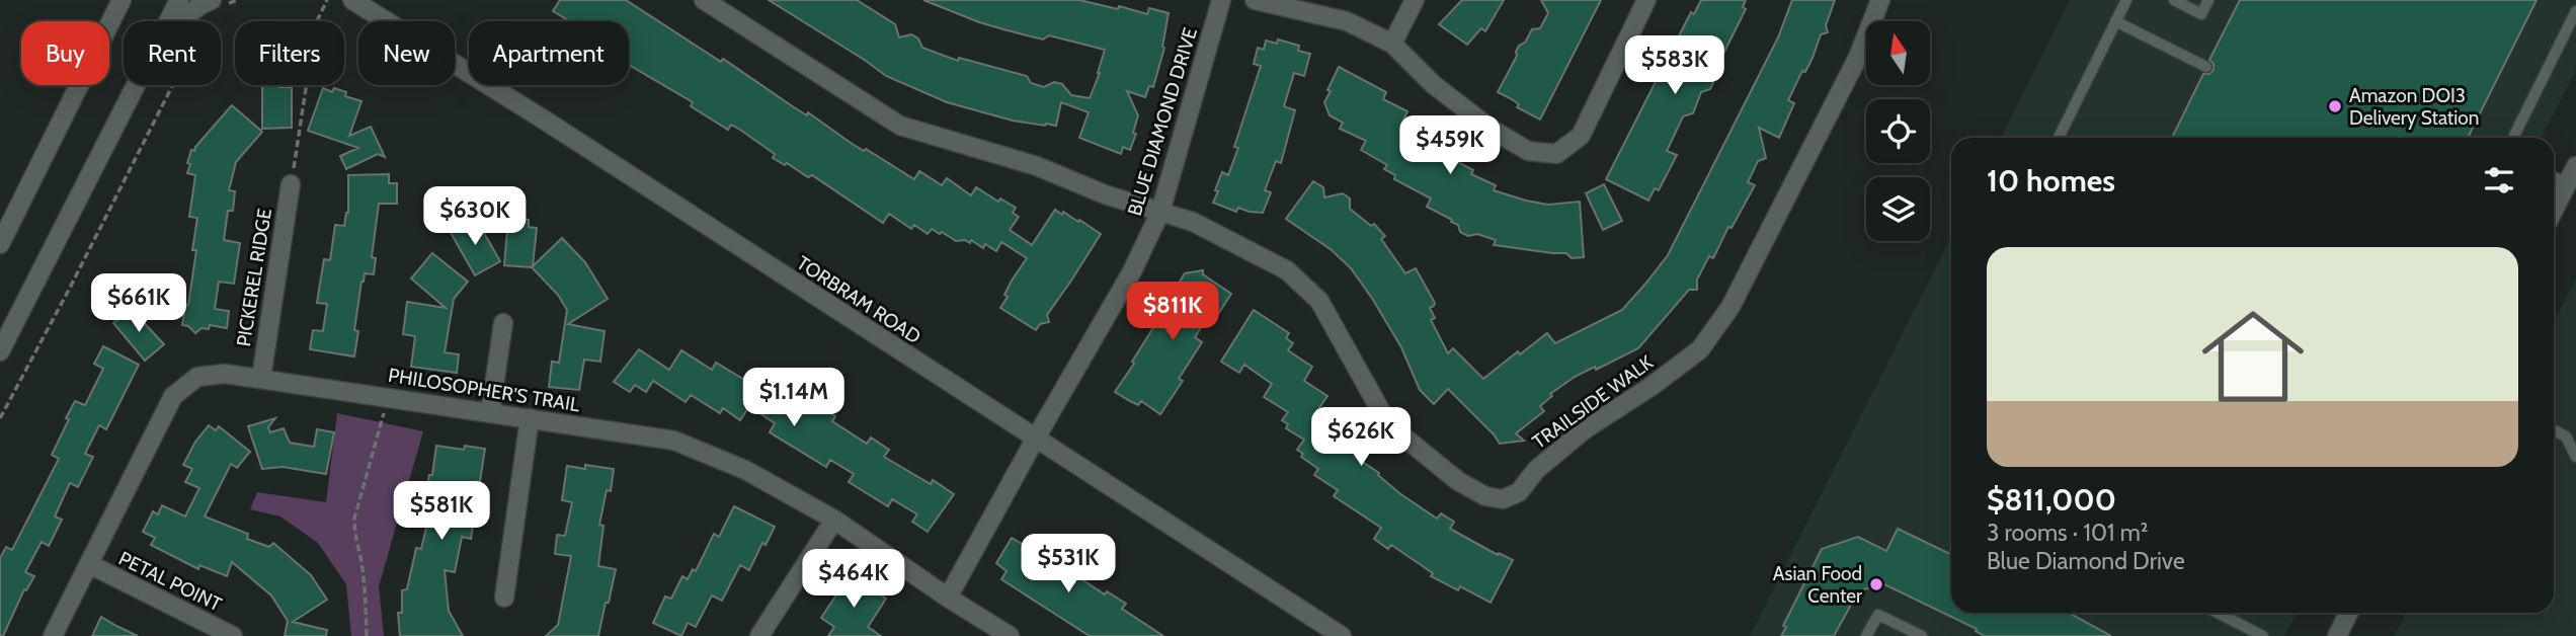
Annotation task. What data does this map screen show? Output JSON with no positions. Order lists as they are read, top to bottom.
{
  "streets": {
    "street": [
      "BLUE DIAMOND DRIVE",
      "PICKEREL RIDGE",
      "TORBRAM ROAD",
      "PHILOSOPHER'S TRAIL",
      "TRAILSIDE WALK",
      "PETAL POINT"
    ]
  },
  "crossings": [
    ["BLUE DIAMOND DRIVE", "TORBRAM ROAD"],
    ["BLUE DIAMOND DRIVE", "PHILOSOPHER'S TRAIL"],
    ["BLUE DIAMOND DRIVE", "TRAILSIDE WALK"],
    ["PICKEREL RIDGE", "PHILOSOPHER'S TRAIL"],
    ["PHILOSOPHER'S TRAIL", "PETAL POINT"]
  ],
  "places": ["Amazon DOI3 Delivery Station", "Asian Food Center"],
  "north": "top",
  "page": {
    "chip": [
      "Buy",
      "Rent",
      "Filters",
      "New",
      "Apartment"
    ],
    "price": [
      "$583K",
      "$459K",
      "$630K",
      "$661K",
      "$811K",
      "$1.14M",
      "$626K",
      "$581K",
      "$531K",
      "$464K"
    ],
    "heading": "10 homes",
    "list": [
      {
        "name": "$811,000",
        "note": "3 rooms · 101 m² · Blue Diamond Drive"
      }
    ]
  }
}
